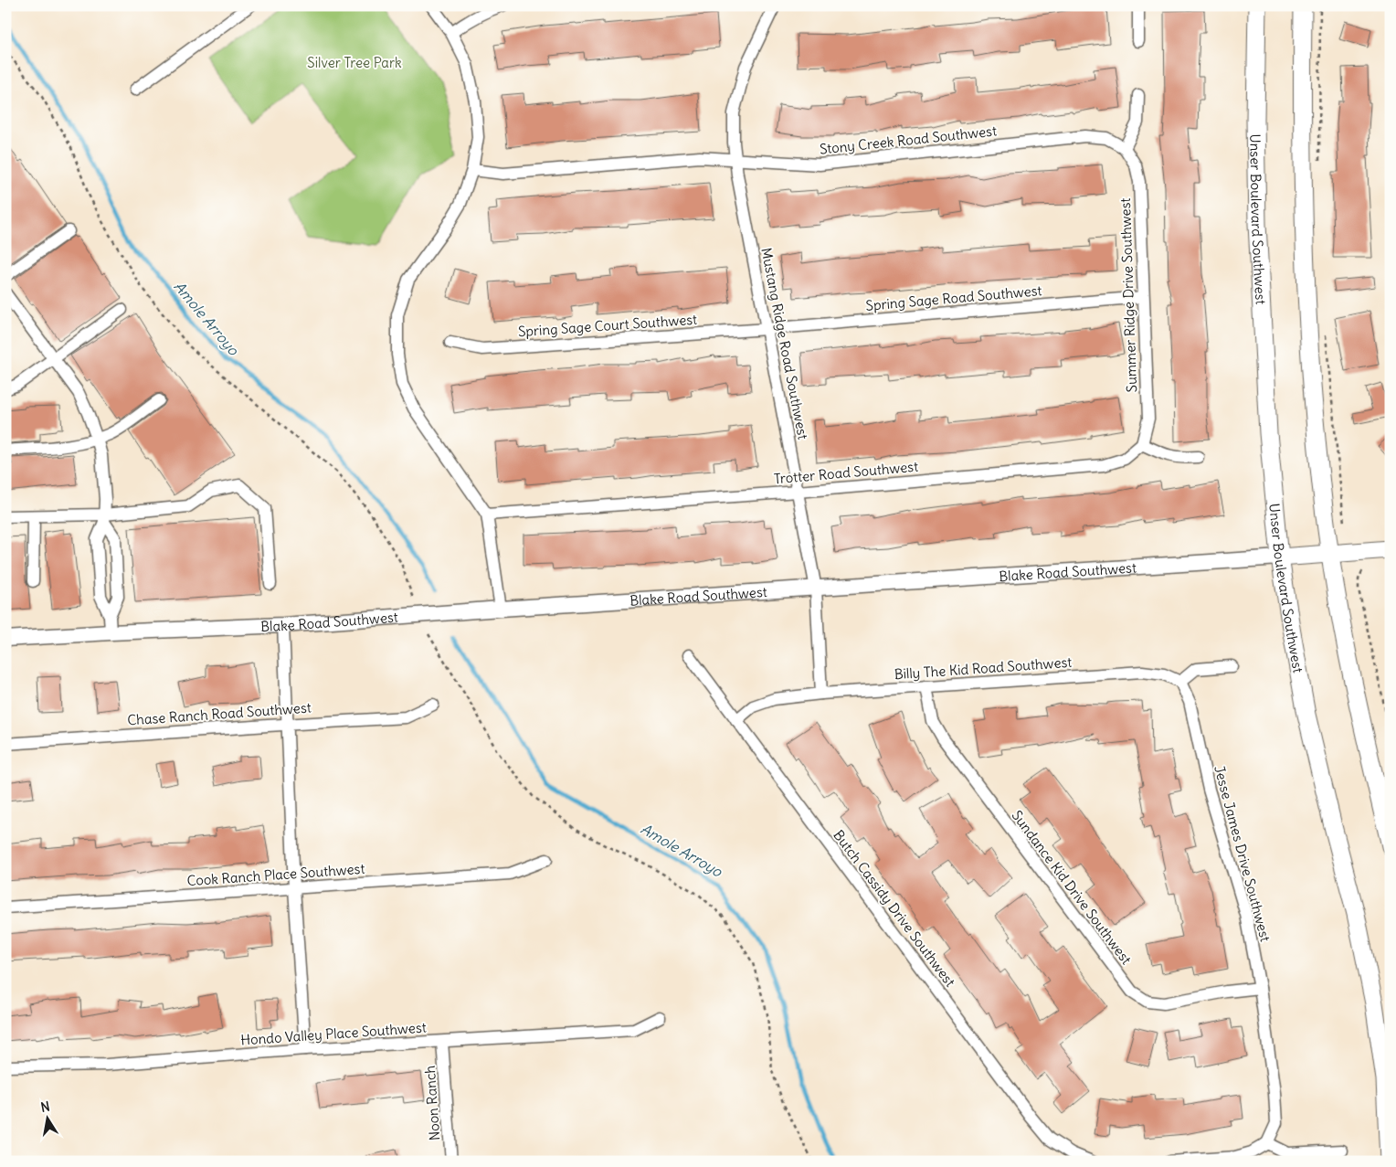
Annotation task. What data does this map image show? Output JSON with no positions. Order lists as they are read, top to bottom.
{
  "streets": {
    "main road": ["Unser Boulevard Southwest", "Blake Road Southwest"],
    "street": [
      "Stony Creek Road Southwest",
      "Summer Ridge Drive Southwest",
      "Spring Sage Road Southwest",
      "Spring Sage Court Southwest",
      "Mustang Ridge Road Southwest",
      "Trotter Road Southwest",
      "Billy The Kid Road Southwest",
      "Chase Ranch Road Southwest",
      "Jesse James Drive Southwest",
      "Cook Ranch Place Southwest",
      "Sundance Kid Drive Southwest",
      "Butch Cassidy Drive Southwest",
      "Hondo Valley Place Southwest",
      "Noon Ranch"
    ]
  },
  "crossings": [
    ["Stony Creek Road Southwest", "Summer Ridge Drive Southwest"],
    ["Stony Creek Road Southwest", "Mustang Ridge Road Southwest"],
    ["Unser Boulevard Southwest", "Blake Road Southwest"],
    ["Summer Ridge Drive Southwest", "Spring Sage Road Southwest"],
    ["Summer Ridge Drive Southwest", "Trotter Road Southwest"],
    ["Spring Sage Road Southwest", "Spring Sage Court Southwest"],
    ["Spring Sage Road Southwest", "Mustang Ridge Road Southwest"],
    ["Spring Sage Court Southwest", "Mustang Ridge Road Southwest"],
    ["Mustang Ridge Road Southwest", "Trotter Road Southwest"],
    ["Mustang Ridge Road Southwest", "Blake Road Southwest"],
    ["Mustang Ridge Road Southwest", "Billy The Kid Road Southwest"],
    ["Billy The Kid Road Southwest", "Jesse James Drive Southwest"],
    ["Billy The Kid Road Southwest", "Sundance Kid Drive Southwest"],
    ["Billy The Kid Road Southwest", "Butch Cassidy Drive Southwest"],
    ["Jesse James Drive Southwest", "Sundance Kid Drive Southwest"],
    ["Hondo Valley Place Southwest", "Noon Ranch"]
  ],
  "water": ["Amole Arroyo"],
  "parks": ["Silver Tree Park"],
  "north": "top"
}
